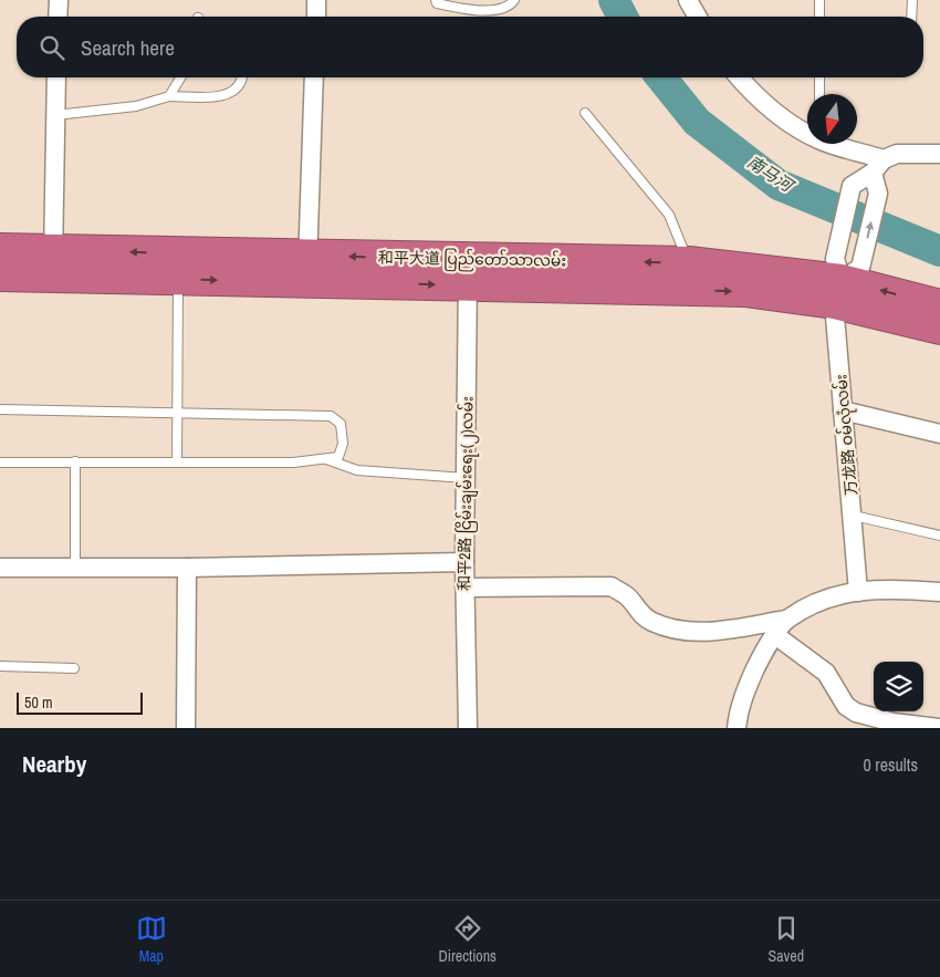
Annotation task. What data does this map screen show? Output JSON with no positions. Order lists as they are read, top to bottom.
{
  "streets": {
    "highway": ["和平大道 ပြည်တော်သာလမ်း"],
    "street": ["万龙路 ဝမ်လုံလမ်း", "和平2路 ငြိမ်းချမ်းရေး(၂)လမ်း"]
  },
  "crossings": [
    ["和平大道 ပြည်တော်သာလမ်း", "万龙路 ဝမ်လုံလမ်း"],
    ["和平大道 ပြည်တော်သာလမ်း", "和平2路 ငြိမ်းချမ်းရေး(၂)လမ်း"]
  ],
  "water": ["南马河"],
  "scale_bar": "50 m",
  "north": "bottom",
  "page": {
    "search": "Search here",
    "scale": "50 m",
    "heading": ["Nearby", "0 results"],
    "nav": ["Map", "Directions", "Saved"]
  }
}
